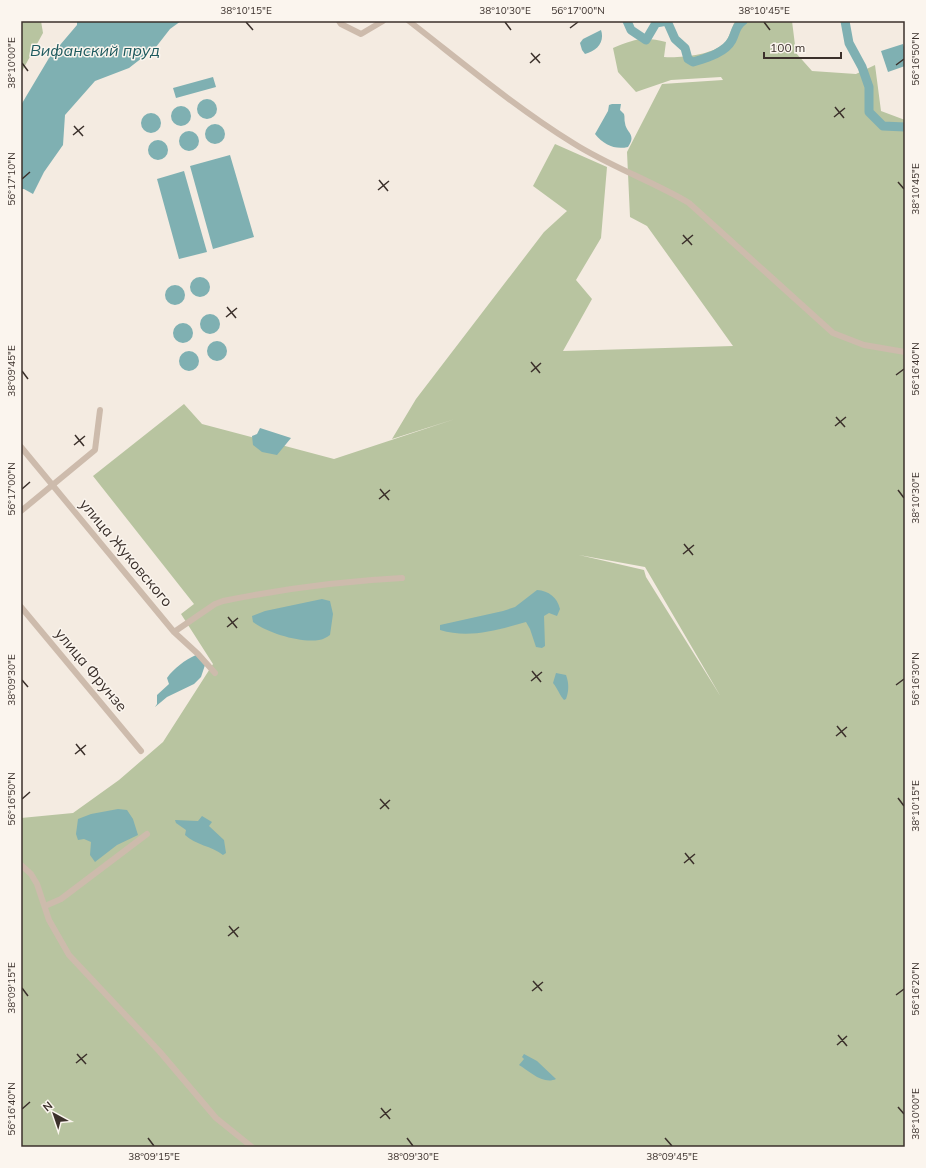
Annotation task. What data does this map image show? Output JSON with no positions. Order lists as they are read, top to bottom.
{
  "streets": {
    "street": ["улица Жуковского", "улица Фрунзе"]
  },
  "water": ["Вифанский пруд"],
  "scale_bar": "100 m",
  "north": "top left",
  "coordinates": [
    "38°10'15\"E",
    "38°10'30\"E",
    "56°17'00\"N",
    "38°10'45\"E",
    "56°16'50\"N",
    "38°10'00\"E",
    "56°17'10\"N",
    "56°16'40\"N",
    "38°09'45\"E",
    "56°16'30\"N",
    "38°09'30\"E",
    "38°09'15\"E",
    "56°16'20\"N"
  ]
}
